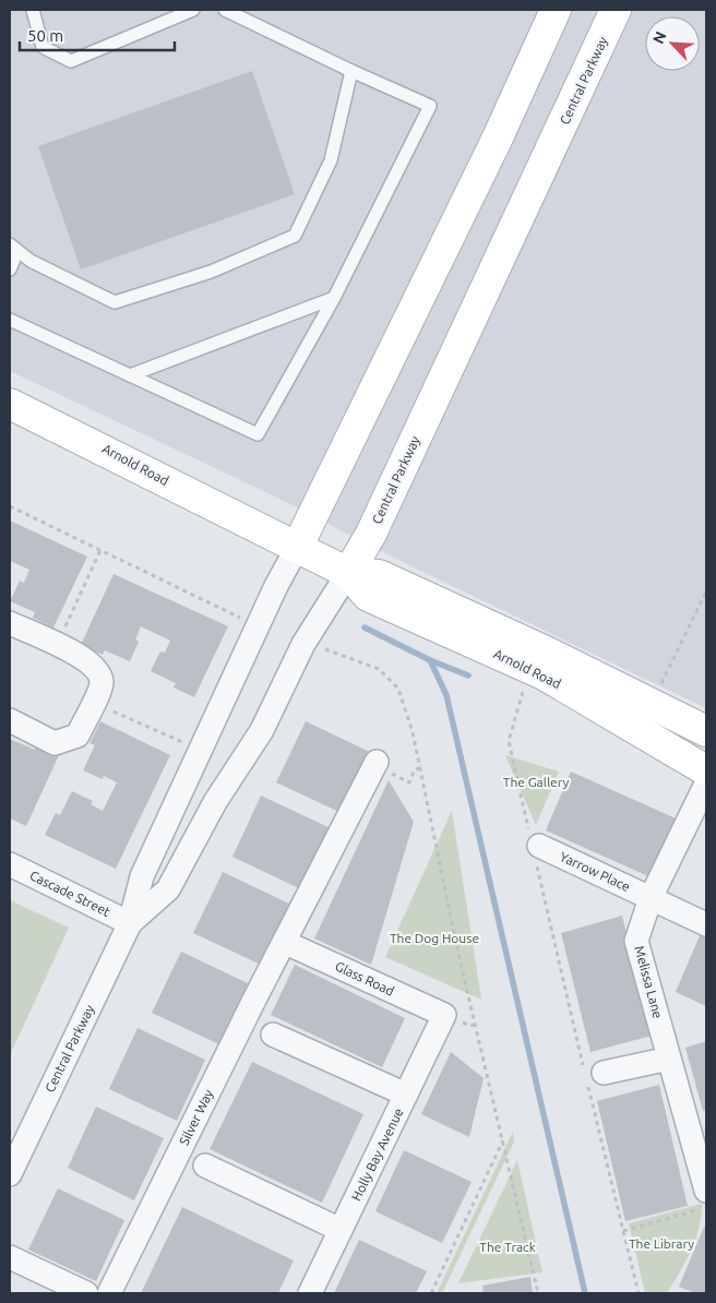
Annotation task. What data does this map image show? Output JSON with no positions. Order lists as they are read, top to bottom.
{
  "streets": {
    "street": [
      "Central Parkway",
      "Arnold Road",
      "Yarrow Place",
      "Cascade Street",
      "Glass Road",
      "Melissa Lane",
      "Silver Way",
      "Holly Bay Avenue"
    ]
  },
  "crossings": [
    ["Central Parkway", "Arnold Road"],
    ["Central Parkway", "Cascade Street"],
    ["Yarrow Place", "Melissa Lane"],
    ["Glass Road", "Silver Way"],
    ["Glass Road", "Holly Bay Avenue"]
  ],
  "parks": [
    "The Gallery",
    "The Dog House",
    "The Library",
    "The Track"
  ],
  "scale_bar": "50 m",
  "north": "top left"
}
